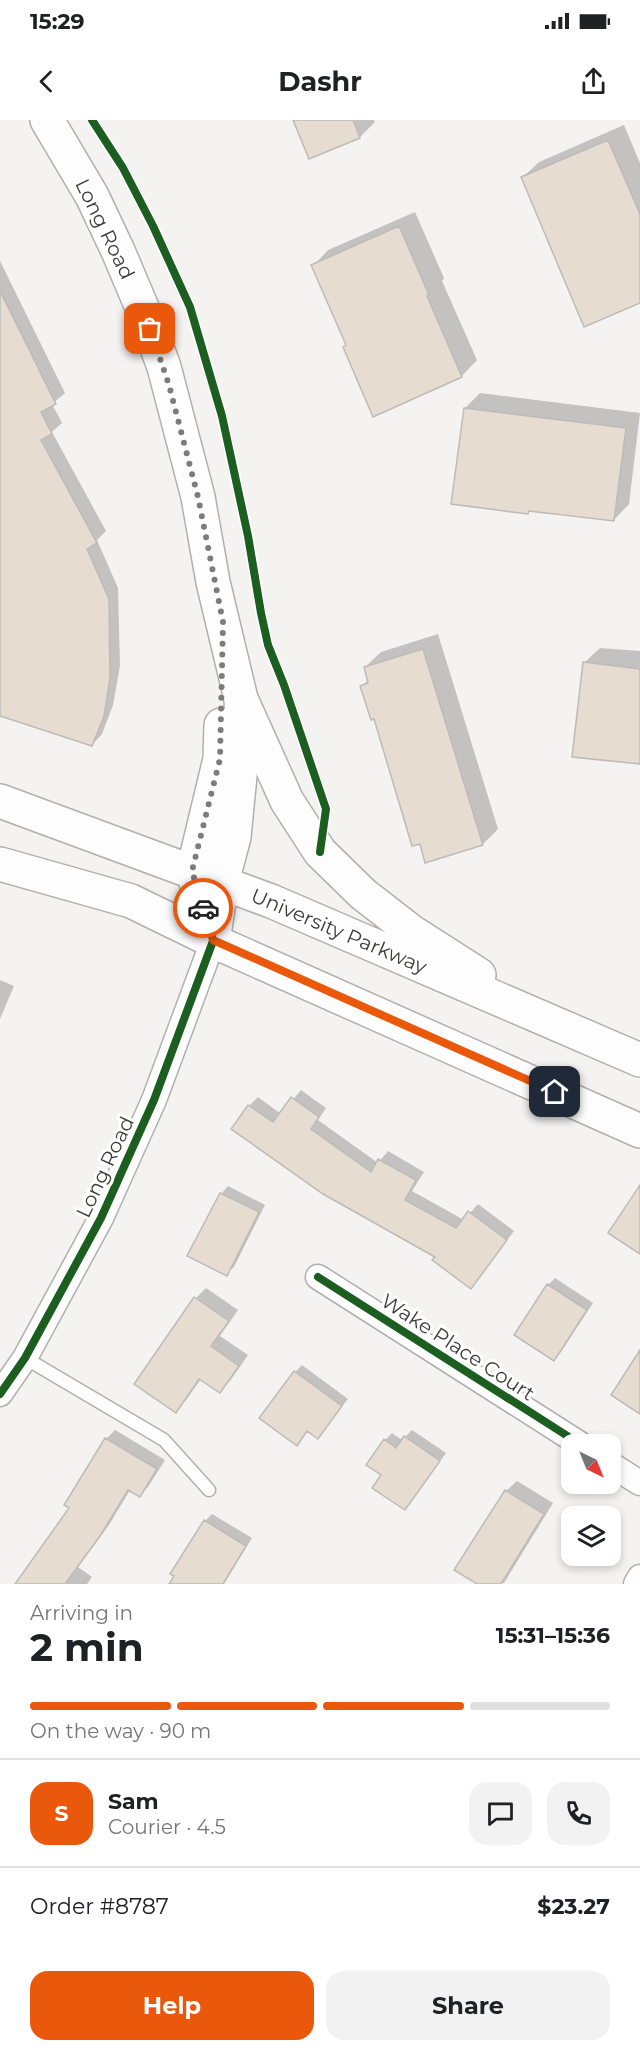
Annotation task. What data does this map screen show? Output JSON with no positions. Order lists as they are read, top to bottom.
{
  "streets": {
    "main road": ["Long Road", "University Parkway"],
    "street": ["Wake Place Court"]
  },
  "crossings": [
    ["Long Road", "University Parkway"]
  ],
  "north": "bottom right",
  "page": {
    "status": "15:29",
    "header": "Dashr",
    "heading": ["2 min", "Arriving in", "15:31–15:36"],
    "panel": [
      "Sam",
      "Courier · 4.5",
      "Order #8787",
      "$23.27"
    ],
    "bar": "On the way · 90 m",
    "round": "S",
    "buttons": ["Help", "Share"]
  }
}
